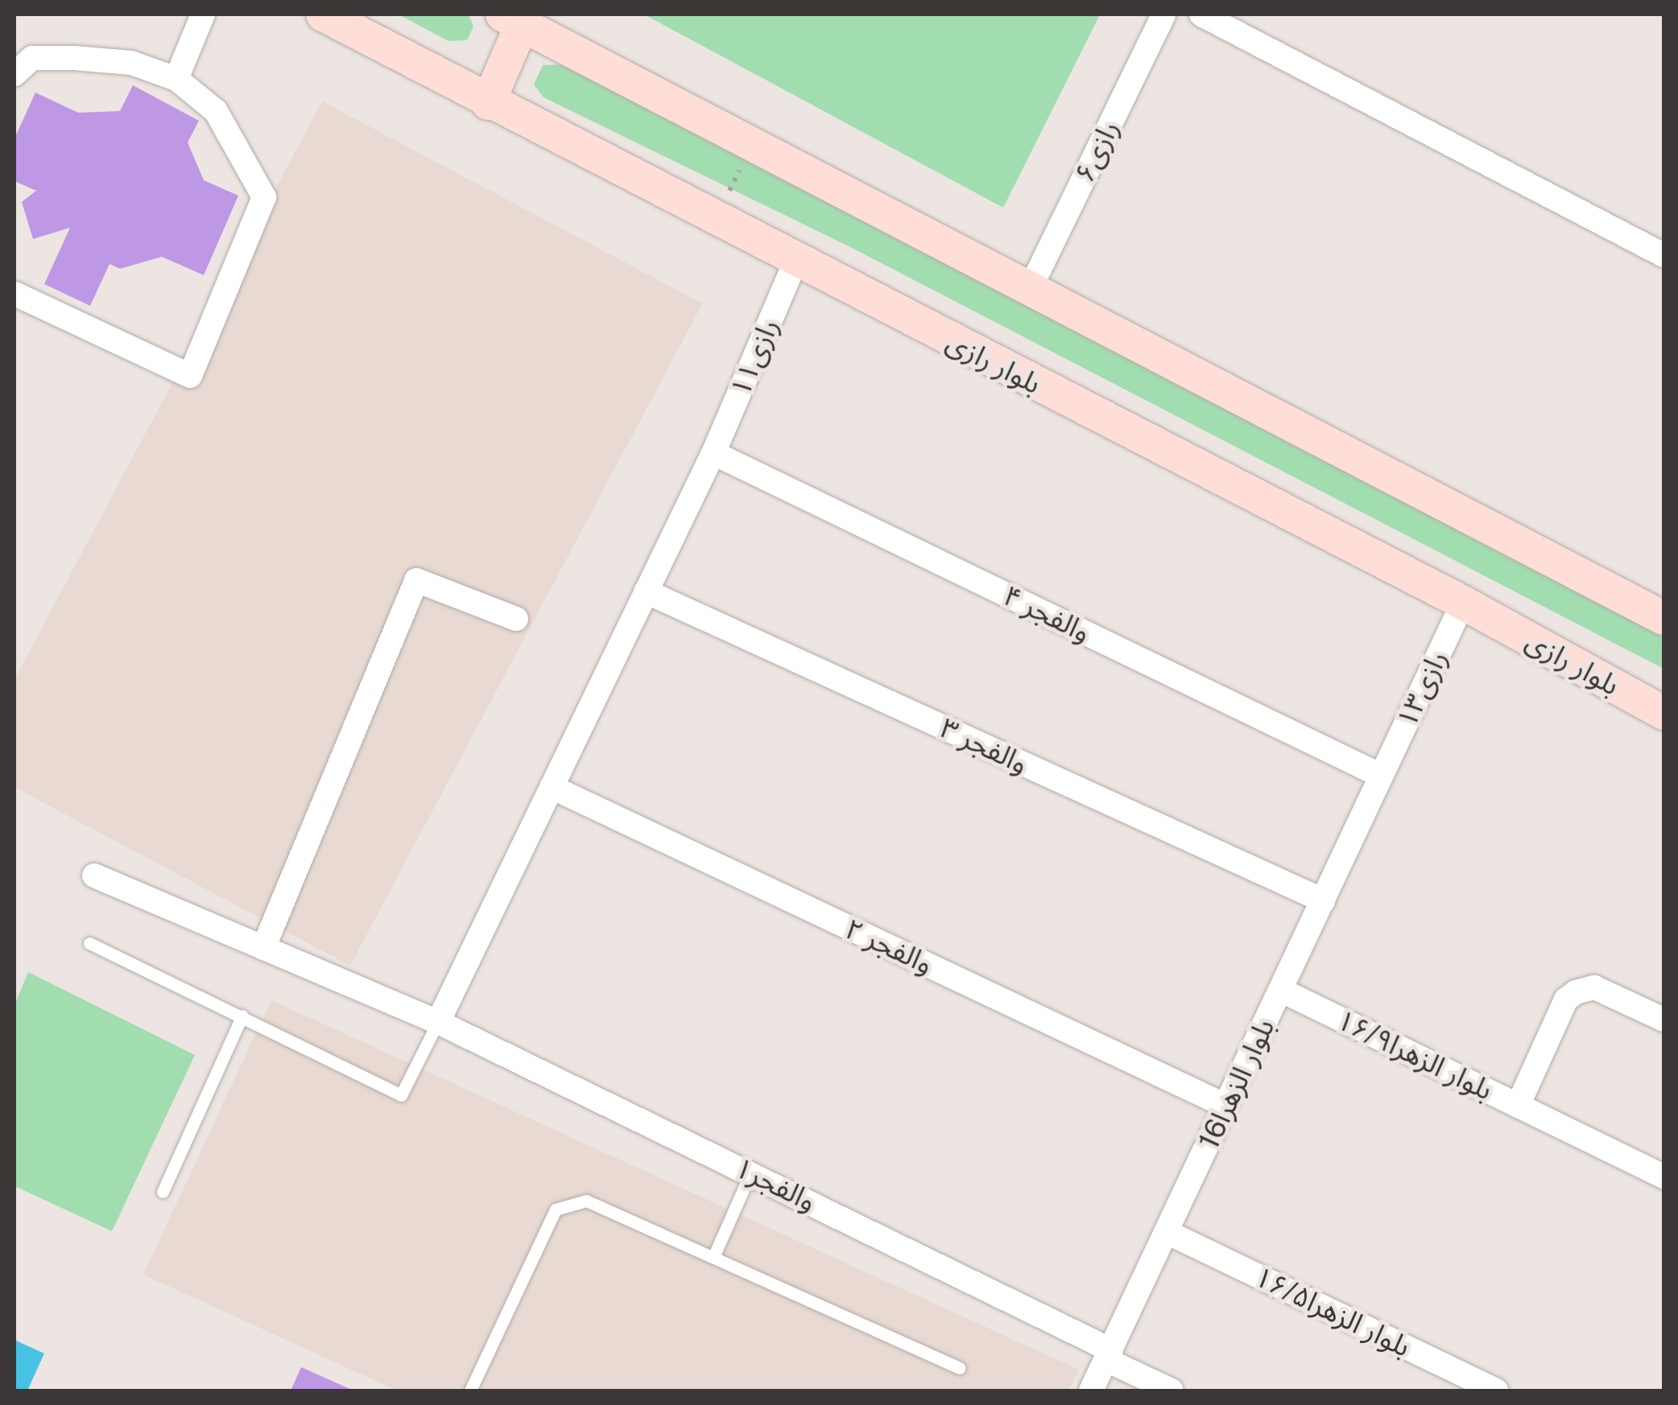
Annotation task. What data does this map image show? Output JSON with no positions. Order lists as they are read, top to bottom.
{
  "streets": {
    "main road": ["بلوار رازی"],
    "street": [
      "رازی۶",
      "رازی۱۱",
      "والفجر ۴",
      "رازی۱۳",
      "والفجر ۳",
      "والفجر ۲",
      "بلوار الزهرا۱۶/۹",
      "16بلوار الزهرا",
      "والفجر۱",
      "بلوار الزهرا۱۶/۵"
    ]
  },
  "crossings": [
    ["رازی۱۱", "بلوار رازی"],
    ["رازی۱۱", "والفجر ۴"],
    ["رازی۱۱", "والفجر ۳"],
    ["رازی۱۱", "والفجر ۲"],
    ["رازی۱۱", "والفجر۱"],
    ["بلوار رازی", "رازی۱۳"],
    ["والفجر ۴", "رازی۱۳"],
    ["والفجر ۴", "16بلوار الزهرا"],
    ["رازی۱۳", "16بلوار الزهرا"],
    ["والفجر ۳", "16بلوار الزهرا"],
    ["والفجر ۲", "16بلوار الزهرا"],
    ["بلوار الزهرا۱۶/۹", "16بلوار الزهرا"],
    ["16بلوار الزهرا", "والفجر۱"],
    ["16بلوار الزهرا", "بلوار الزهرا۱۶/۵"]
  ]
}
